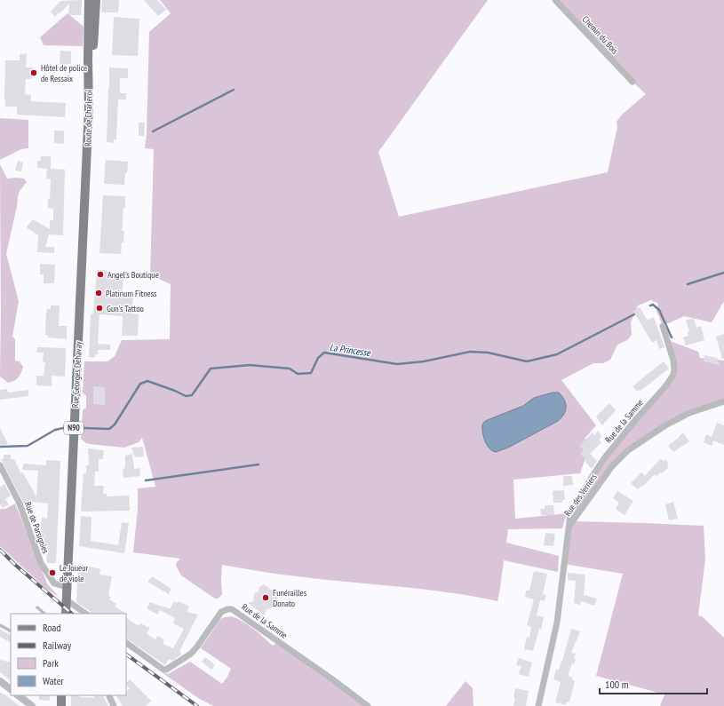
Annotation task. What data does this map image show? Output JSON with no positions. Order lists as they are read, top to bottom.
{
  "streets": {
    "main road": ["Route de Charleroi", "Rue Georges Dehavay", "N90"],
    "street": [
      "Chemin du Bois",
      "Rue de la Samme",
      "Rue des Verriers",
      "Rue de Parsignies"
    ]
  },
  "crossings": [
    ["Route de Charleroi", "Rue Georges Dehavay"],
    ["Route de Charleroi", "N90"],
    ["Rue Georges Dehavay", "N90"],
    ["Rue Georges Dehavay", "Rue de Parsignies"],
    ["Rue de la Samme", "Rue des Verriers"]
  ],
  "water": ["La Princesse"],
  "places": [
    "Hôtel de police de Ressaix",
    "Angel's Boutique",
    "Platinum Fitness",
    "Gun's Tattoo",
    "Le Joueur de viole",
    "Funérailles Donato"
  ],
  "legend": [
    "Road",
    "Railway",
    "Park",
    "Water"
  ],
  "scale_bar": "100 m"
}
